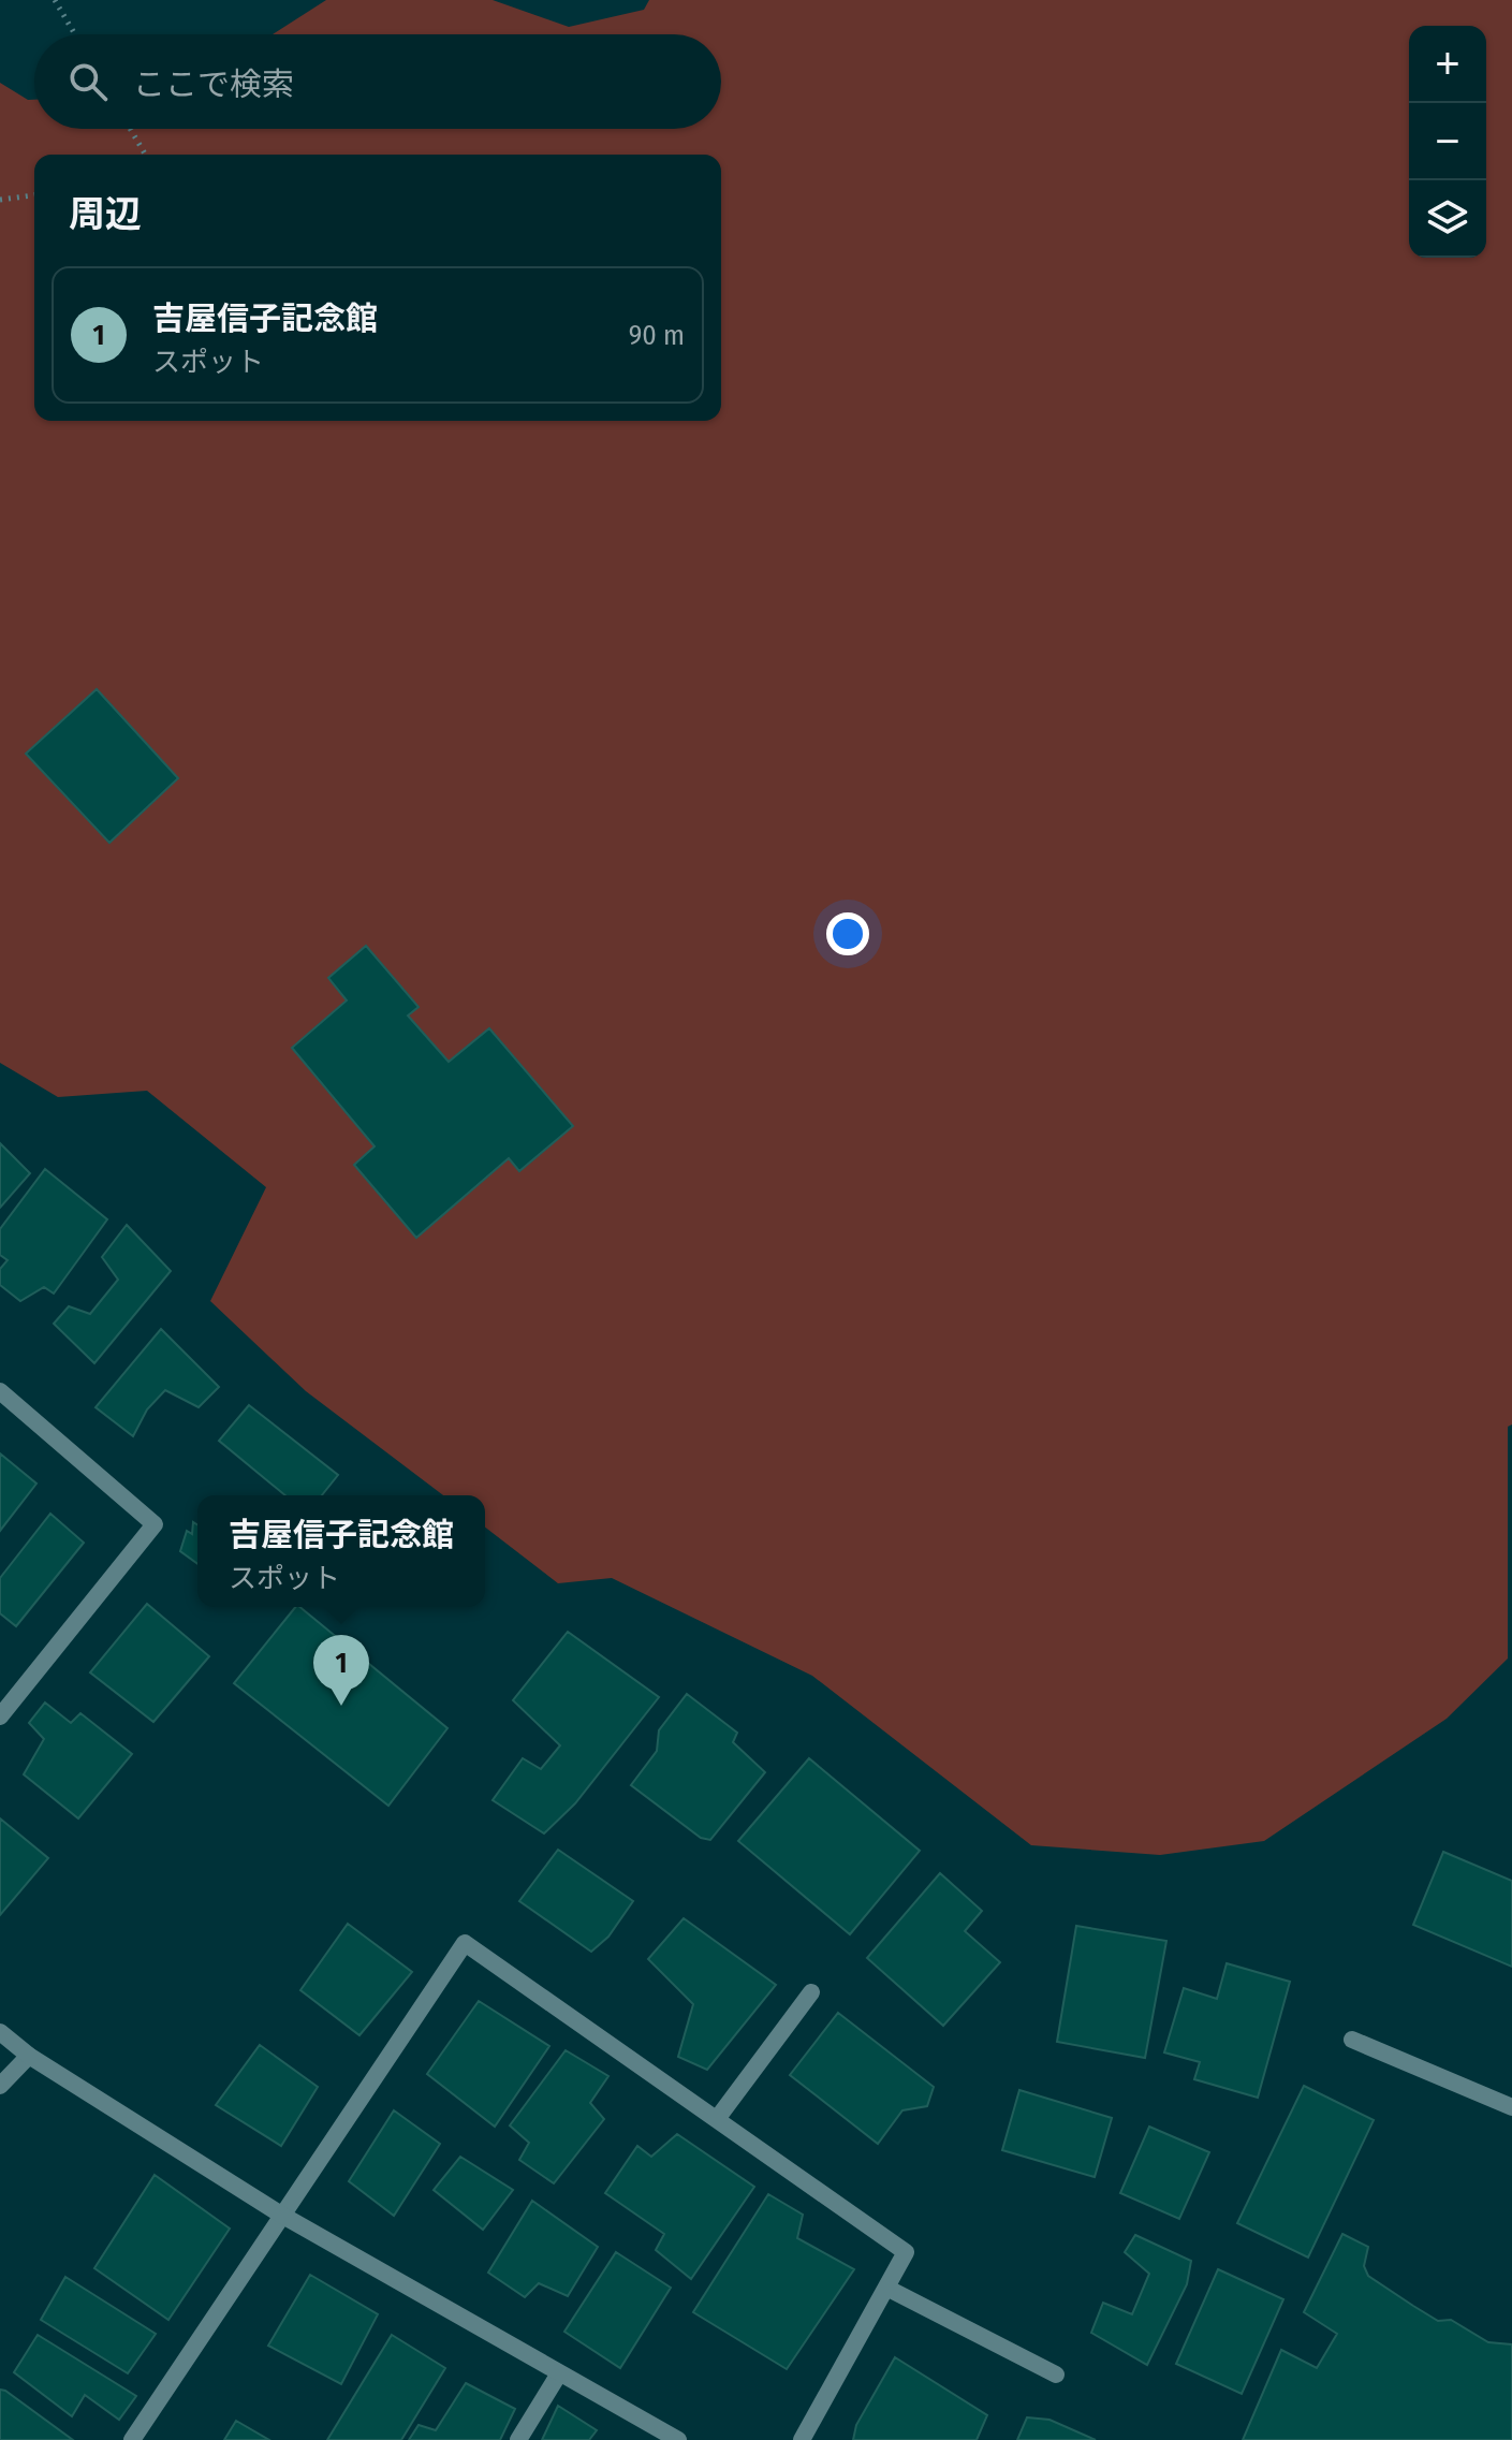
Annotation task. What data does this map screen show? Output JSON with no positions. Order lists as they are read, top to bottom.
{
  "page": {
    "map_buttons": ["+", "−"],
    "search": "ここで検索",
    "heading": "周辺",
    "list": [
      {
        "mark": "1",
        "name": "吉屋信子記念館",
        "note": "スポット",
        "value": "90 m"
      }
    ],
    "popup": ["吉屋信子記念館", "スポット"],
    "pins": "1"
  }
}
